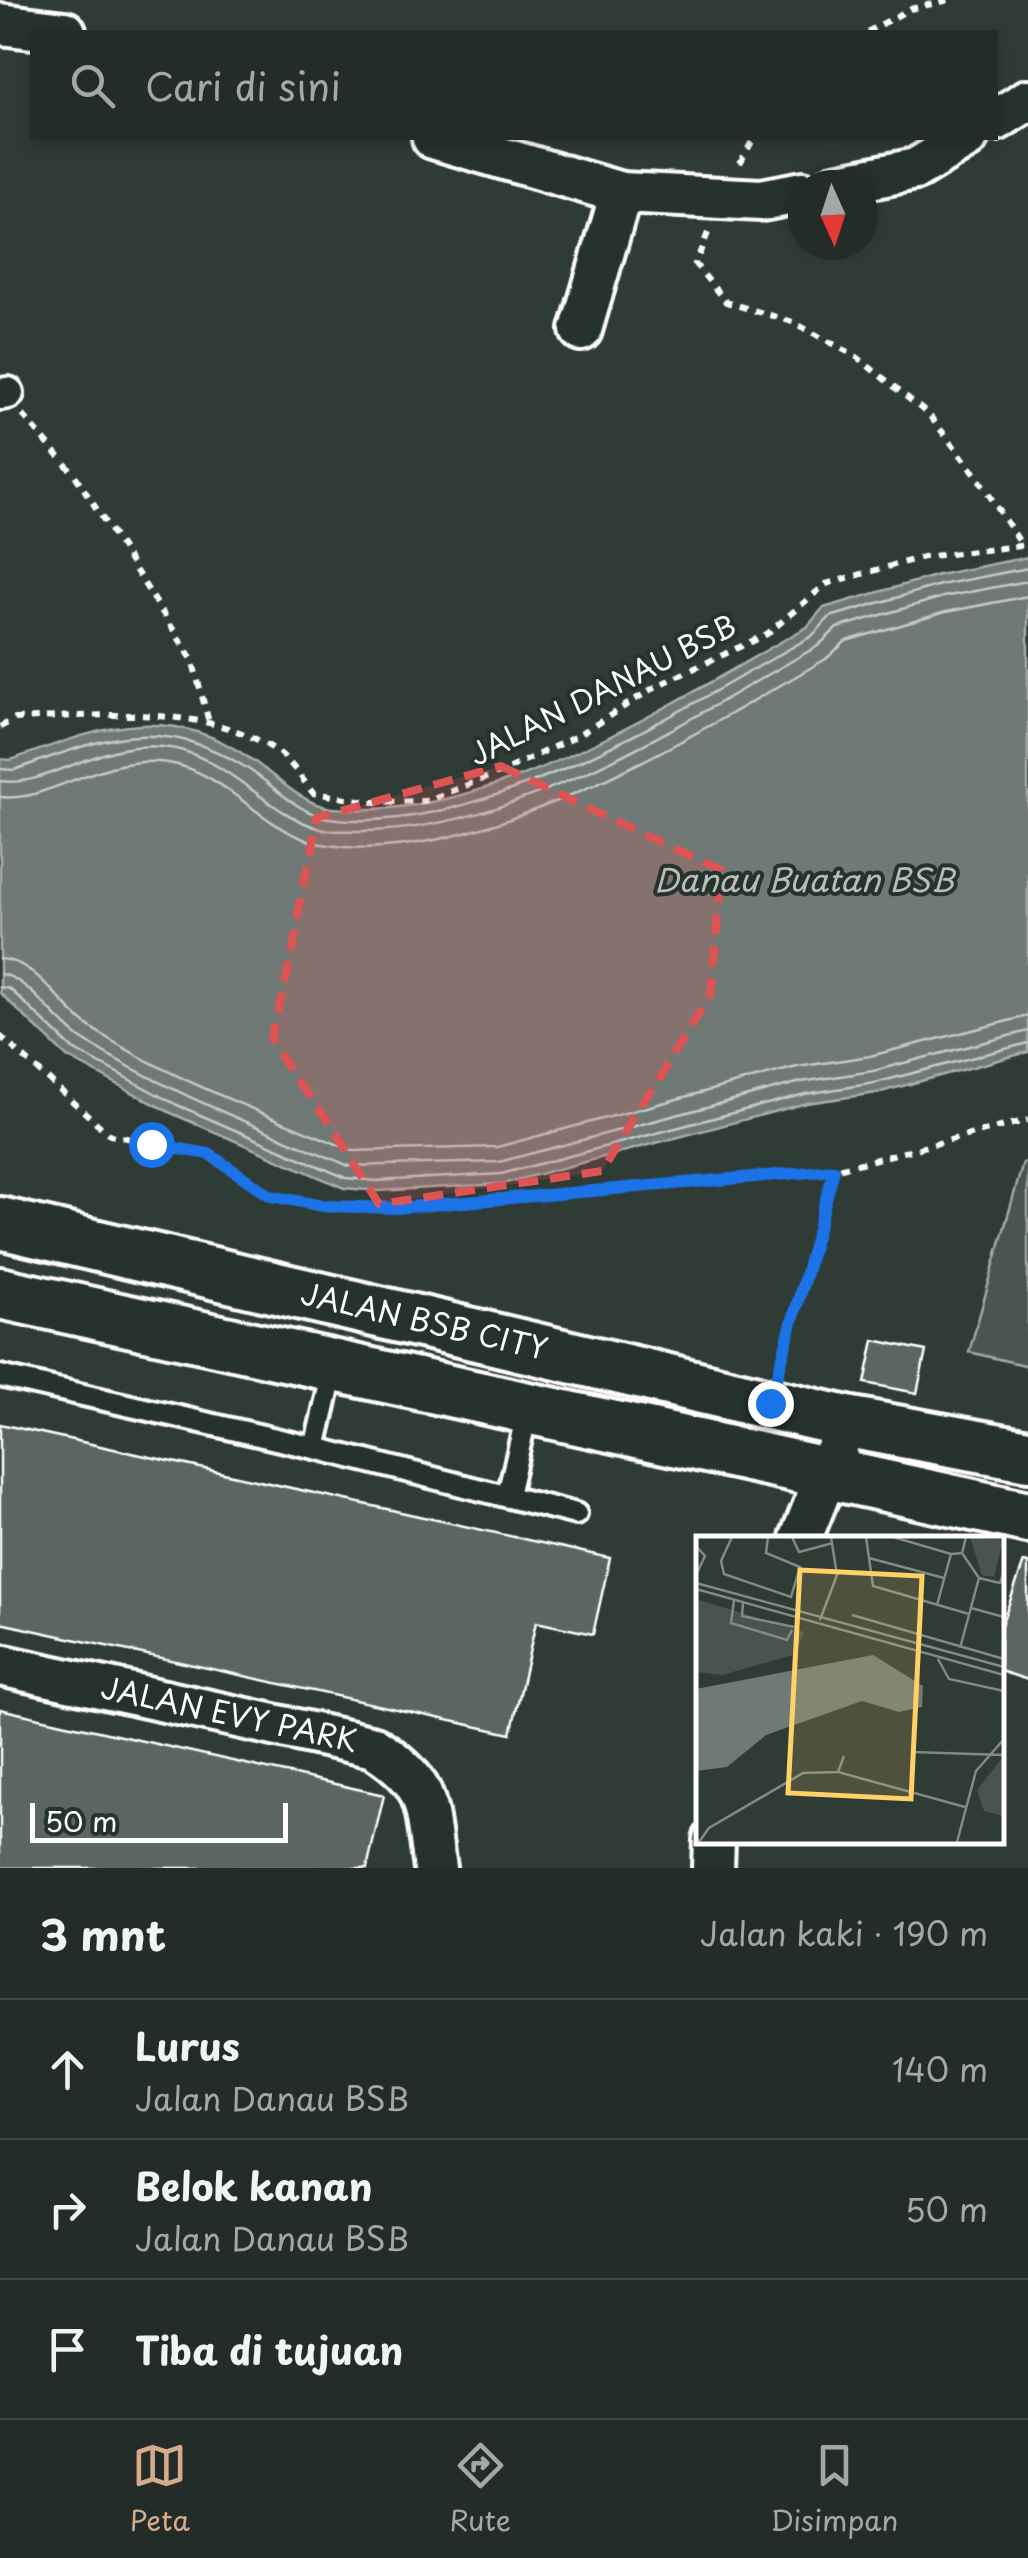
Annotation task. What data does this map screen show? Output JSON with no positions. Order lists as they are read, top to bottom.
{
  "streets": {
    "street": ["JALAN BSB CITY", "JALAN EVY PARK"],
    "path": ["JALAN DANAU BSB"]
  },
  "water": ["Danau Buatan BSB"],
  "scale_bar": "50 m",
  "north": "bottom",
  "page": {
    "search": "Cari di sini",
    "scale": "50 m",
    "heading": ["3 mnt", "Jalan kaki · 190 m"],
    "list": [
      ["Lurus", "Jalan Danau BSB", "140 m"],
      ["Belok kanan", "Jalan Danau BSB", "50 m"],
      "Tiba di tujuan"
    ],
    "nav": ["Peta", "Rute", "Disimpan"]
  }
}
